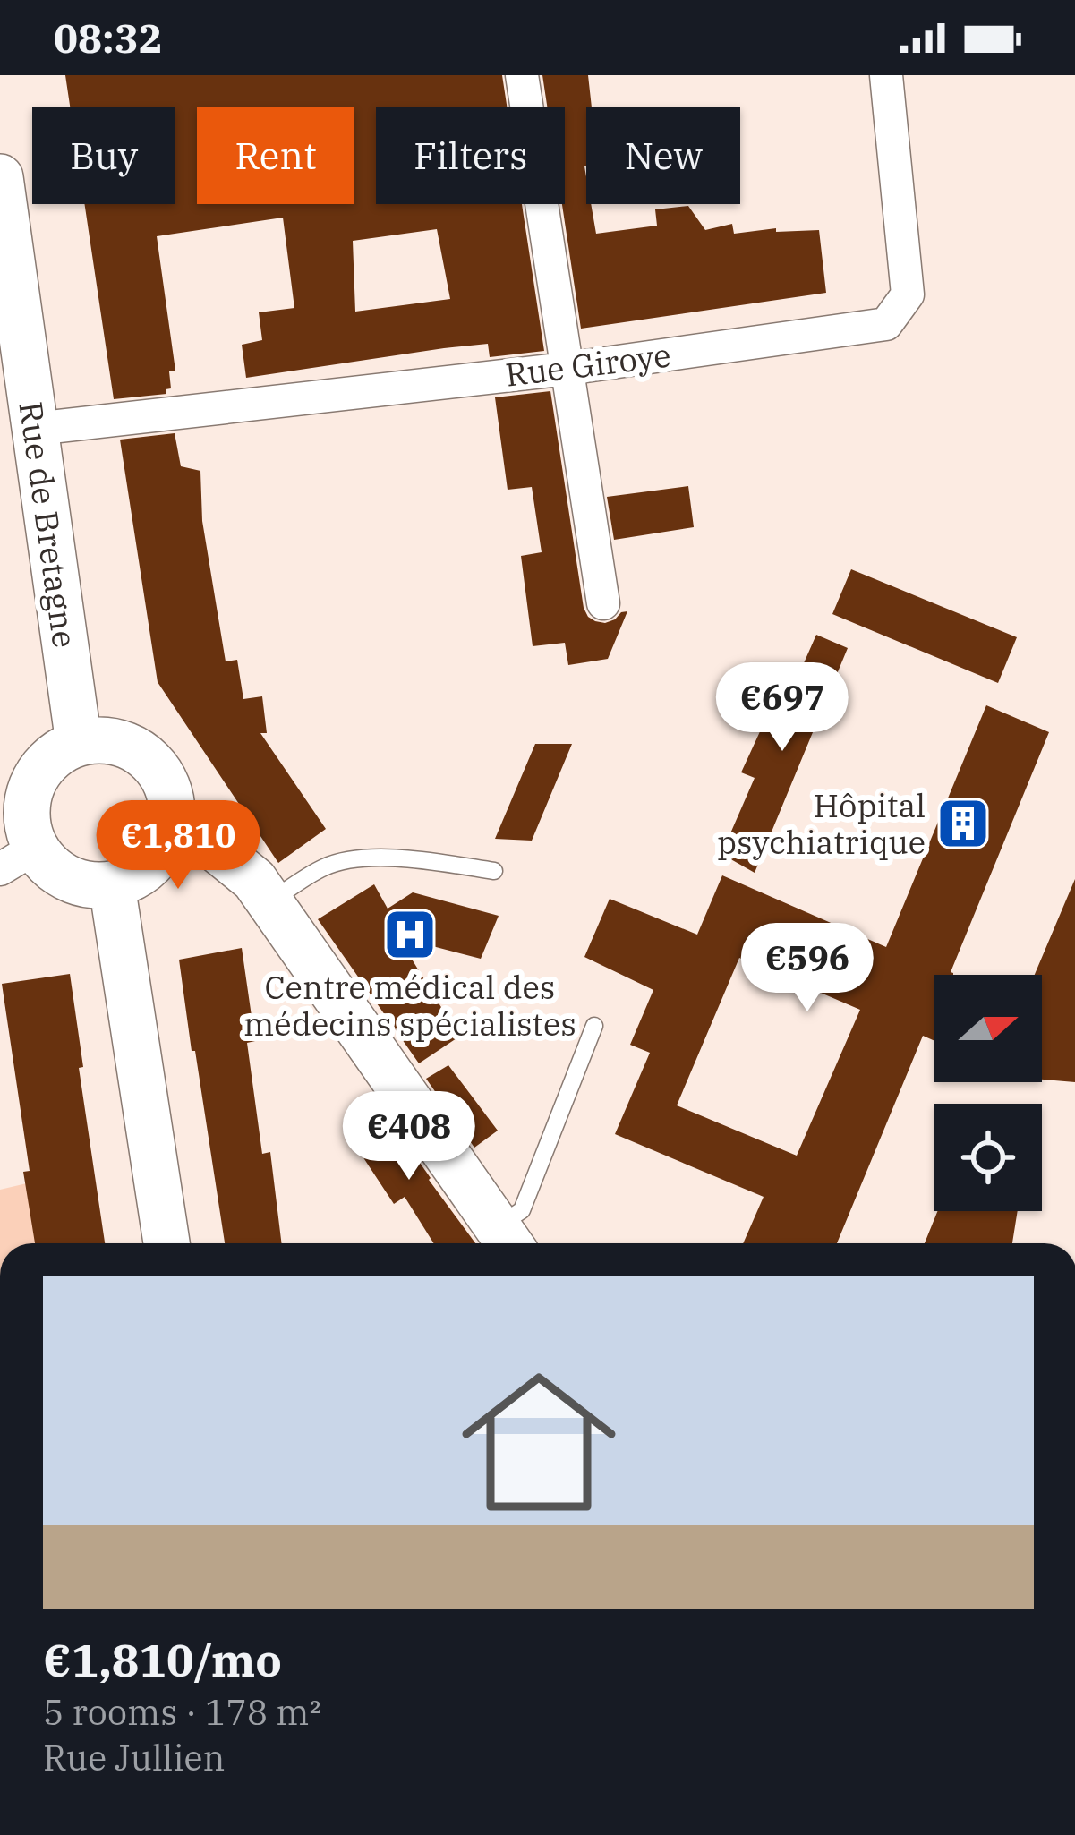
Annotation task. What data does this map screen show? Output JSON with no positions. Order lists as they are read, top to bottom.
{
  "streets": {
    "street": ["Rue Giroye", "Rue de Bretagne"]
  },
  "crossings": [
    ["Rue Giroye", "Rue de Bretagne"]
  ],
  "places": {
    "building": ["Hôpital psychiatrique"],
    "hospital": ["Centre médical des médecins spécialistes"]
  },
  "north": "right",
  "page": {
    "status": "08:32",
    "chip": [
      "Buy",
      "Rent",
      "Filters",
      "New"
    ],
    "price": [
      "€697",
      "€1,810",
      "€596",
      "€408"
    ],
    "list": [
      {
        "name": "€1,810/mo",
        "note": "5 rooms · 178 m² · Rue Jullien"
      }
    ]
  }
}
